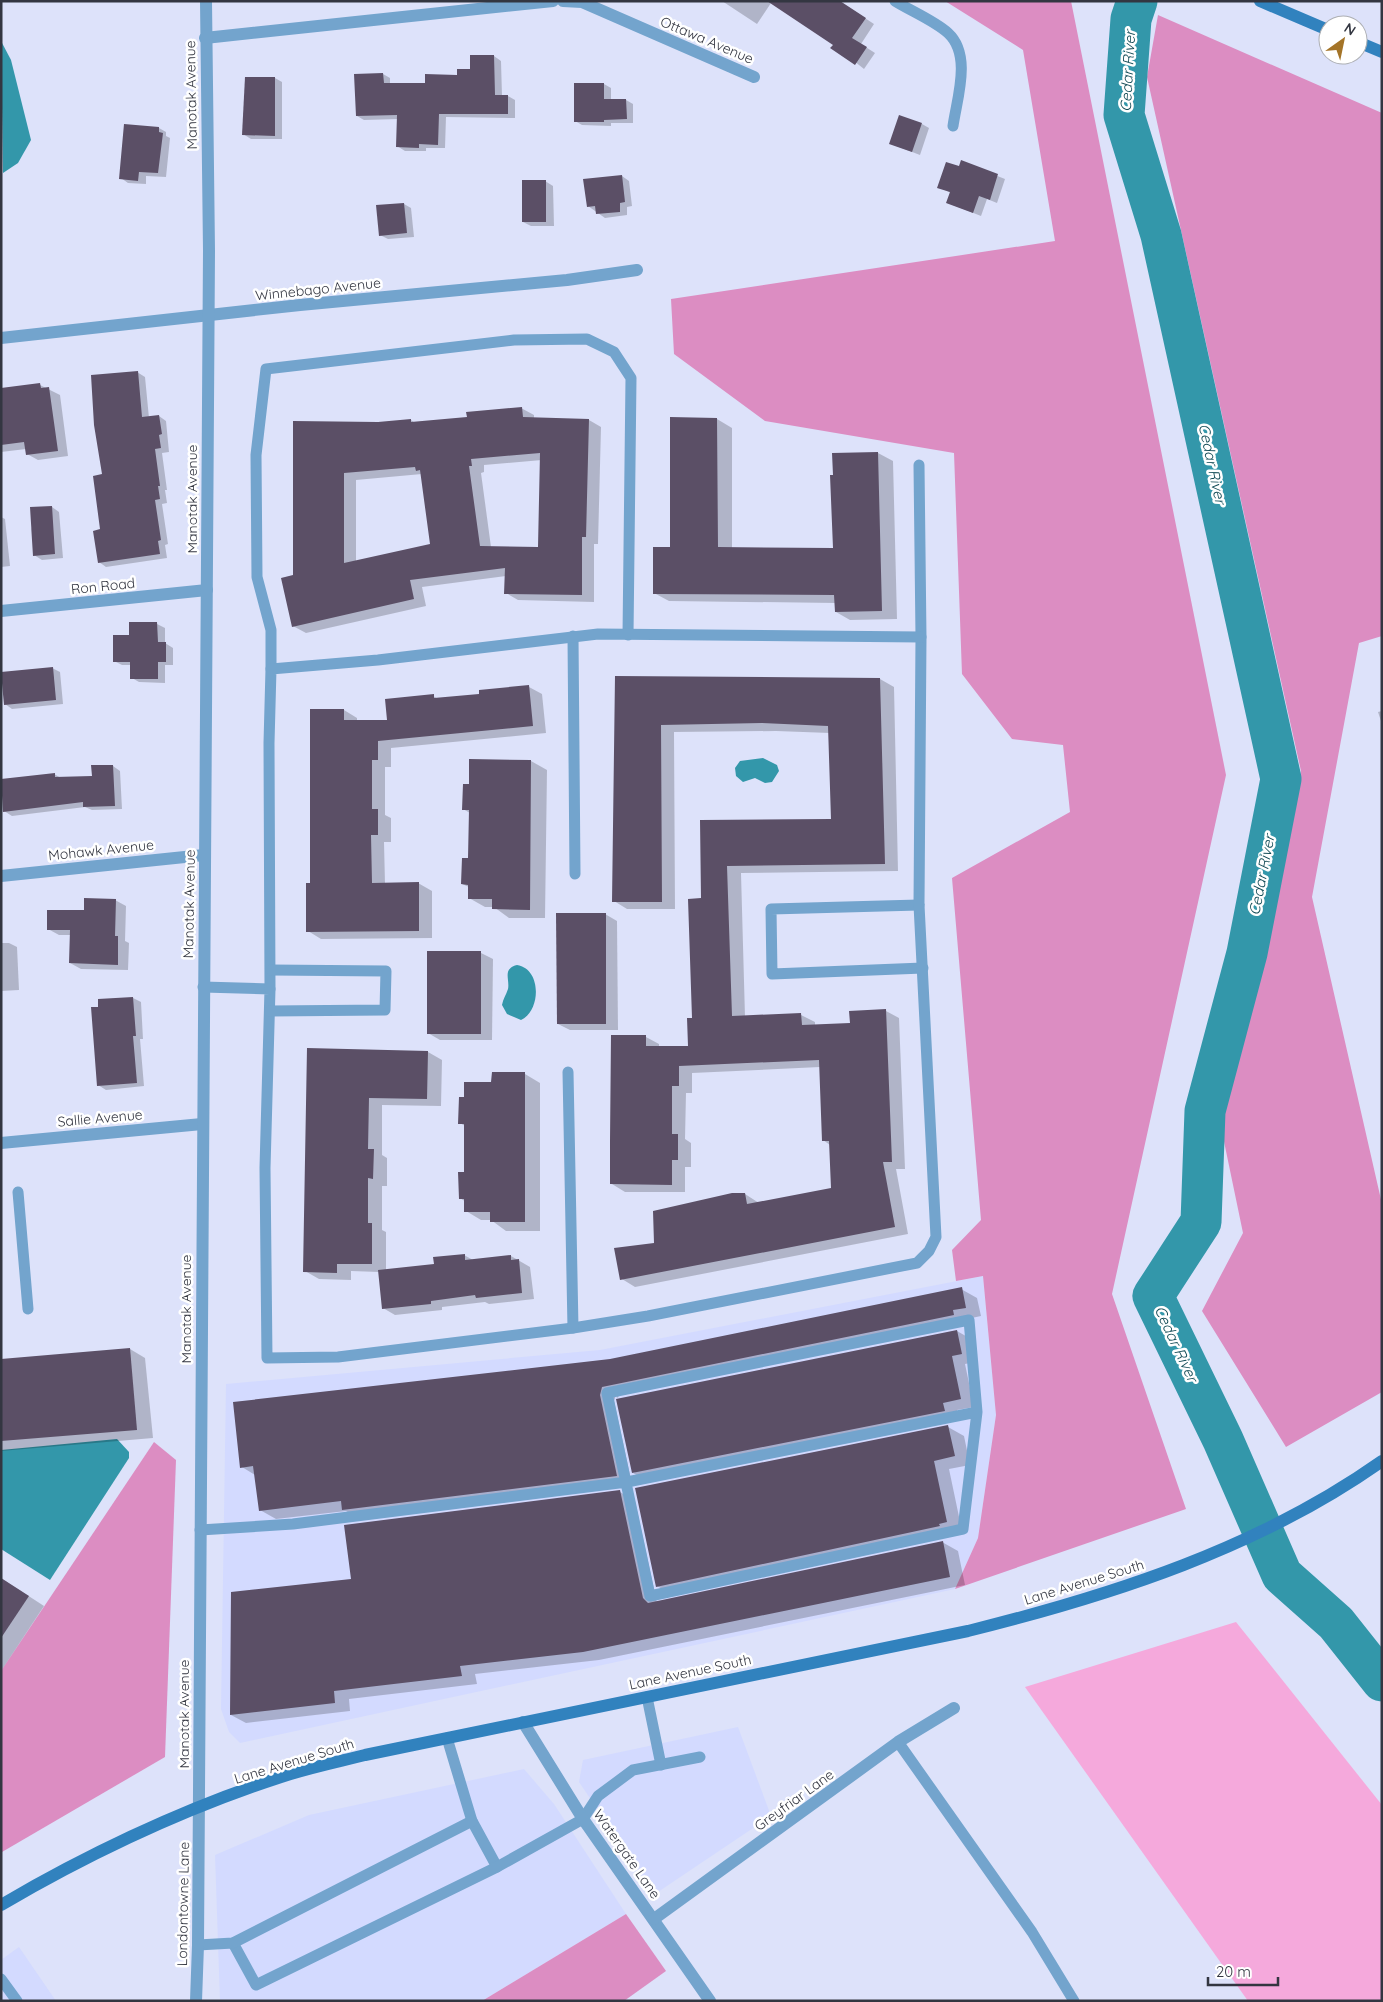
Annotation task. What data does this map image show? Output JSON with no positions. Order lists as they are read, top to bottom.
{
  "streets": {
    "main road": ["Lane Avenue South"],
    "street": [
      "Ottawa Avenue",
      "Manotak Avenue",
      "Winnebago Avenue",
      "Ron Road",
      "Mohawk Avenue",
      "Sallie Avenue",
      "Greyfriar Lane",
      "Watergate Lane",
      "Londontowne Lane"
    ]
  },
  "crossings": [
    ["Manotak Avenue", "Winnebago Avenue"],
    ["Manotak Avenue", "Ron Road"],
    ["Manotak Avenue", "Mohawk Avenue"],
    ["Manotak Avenue", "Sallie Avenue"],
    ["Manotak Avenue", "Lane Avenue South"],
    ["Manotak Avenue", "Londontowne Lane"],
    ["Lane Avenue South", "Watergate Lane"],
    ["Lane Avenue South", "Londontowne Lane"],
    ["Greyfriar Lane", "Watergate Lane"]
  ],
  "water": ["Cedar River"],
  "scale_bar": "20 m",
  "north": "top right"
}
